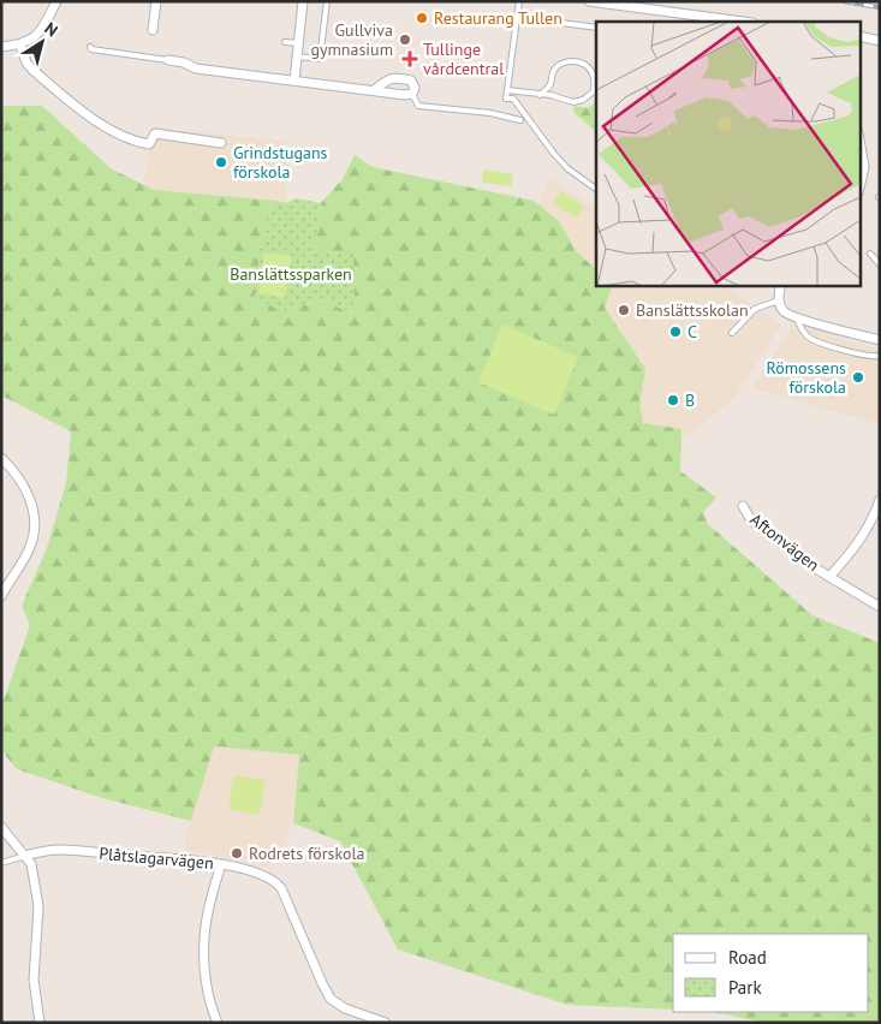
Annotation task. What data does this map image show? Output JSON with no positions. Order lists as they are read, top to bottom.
{
  "streets": {
    "street": ["Aftonvägen", "Plåtslagarvägen"]
  },
  "parks": ["Banslättssparken"],
  "places": {
    "other": [
      "Restaurang Tullen",
      "Gullviva gymnasium",
      "Grindstugans förskola",
      "Banslättsskolan",
      "C",
      "Römossens förskola",
      "B",
      "Rodrets förskola"
    ],
    "health": ["Tullinge vårdcentral"]
  },
  "legend": ["Road", "Park"],
  "north": "top right"
}
